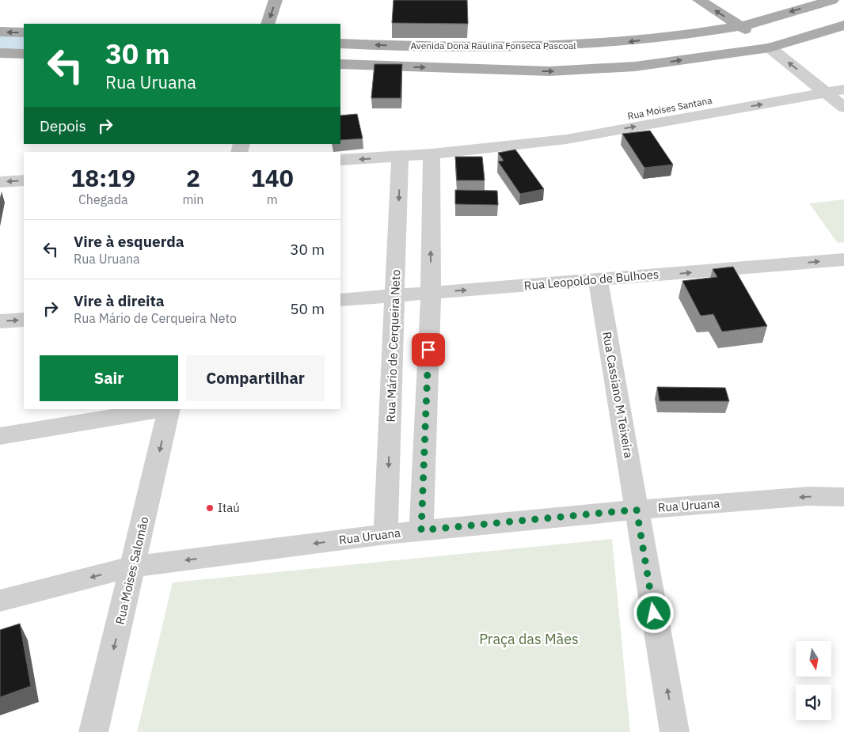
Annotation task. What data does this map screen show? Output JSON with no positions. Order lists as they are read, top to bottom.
{
  "streets": {
    "main road": ["Avenida Dona Raulina Fonseca Pascoal"],
    "street": [
      "Rua Moises Santana",
      "Rua Leopoldo de Bulhoes",
      "Rua Mário de Cerqueira Neto",
      "Rua Cassiano M Teixeira",
      "Rua Uruana",
      "Rua Moises Salomão"
    ]
  },
  "crossings": [
    ["Rua Moises Santana", "Rua Mário de Cerqueira Neto"],
    ["Rua Leopoldo de Bulhoes", "Rua Mário de Cerqueira Neto"],
    ["Rua Leopoldo de Bulhoes", "Rua Cassiano M Teixeira"],
    ["Rua Mário de Cerqueira Neto", "Rua Uruana"],
    ["Rua Cassiano M Teixeira", "Rua Uruana"],
    ["Rua Uruana", "Rua Moises Salomão"]
  ],
  "one_way": [
    "Rua Leopoldo de Bulhoes",
    "Rua Cassiano M Teixeira",
    "Rua Uruana",
    "Rua Moises Salomão"
  ],
  "parks": ["Praça das Mães"],
  "places": ["Itaú"],
  "north": "bottom",
  "page": {
    "turn": ["30 m", "Rua Uruana"],
    "then": "Depois",
    "eta": [
      "18:19",
      "Chegada",
      "2",
      "min",
      "140",
      "m"
    ],
    "list": [
      {
        "name": "Vire à esquerda",
        "note": "Rua Uruana",
        "value": "30 m"
      },
      {
        "name": "Vire à direita",
        "note": "Rua Mário de Cerqueira Neto",
        "value": "50 m"
      }
    ],
    "buttons": ["Sair", "Compartilhar"]
  }
}
